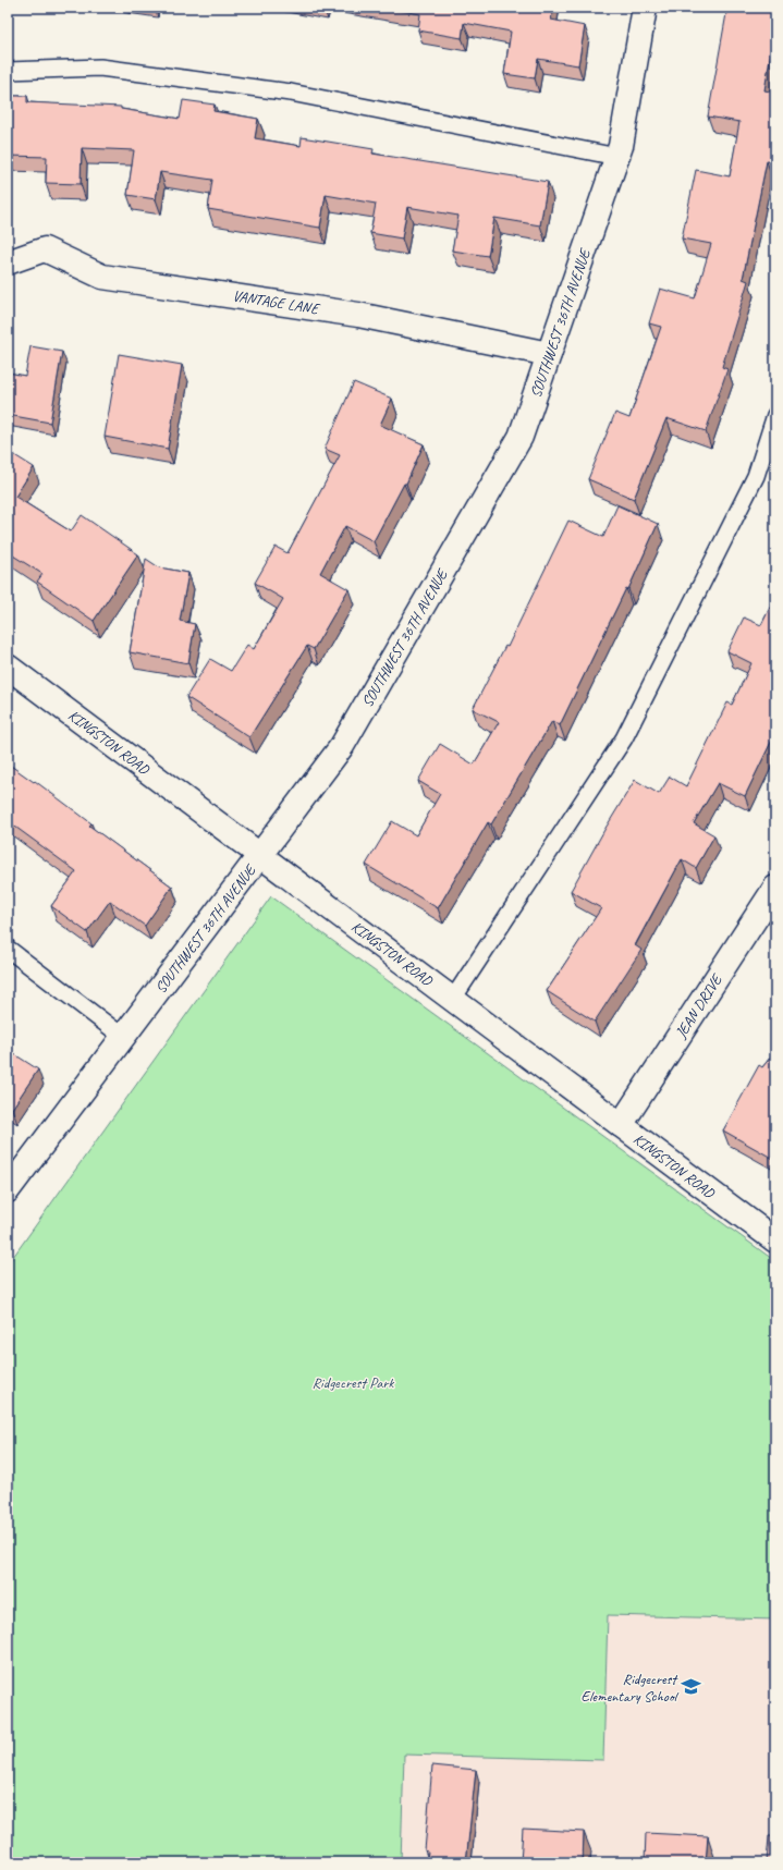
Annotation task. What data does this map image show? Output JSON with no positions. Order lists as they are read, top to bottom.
{
  "streets": {
    "street": [
      "VANTAGE LANE",
      "SOUTHWEST 36TH AVENUE",
      "KINGSTON ROAD",
      "JEAN DRIVE"
    ]
  },
  "crossings": [
    ["VANTAGE LANE", "SOUTHWEST 36TH AVENUE"],
    ["SOUTHWEST 36TH AVENUE", "KINGSTON ROAD"],
    ["KINGSTON ROAD", "JEAN DRIVE"]
  ],
  "parks": ["Ridgecrest Park"],
  "places": {
    "school or university": ["Ridgecrest Elementary School"]
  }
}
